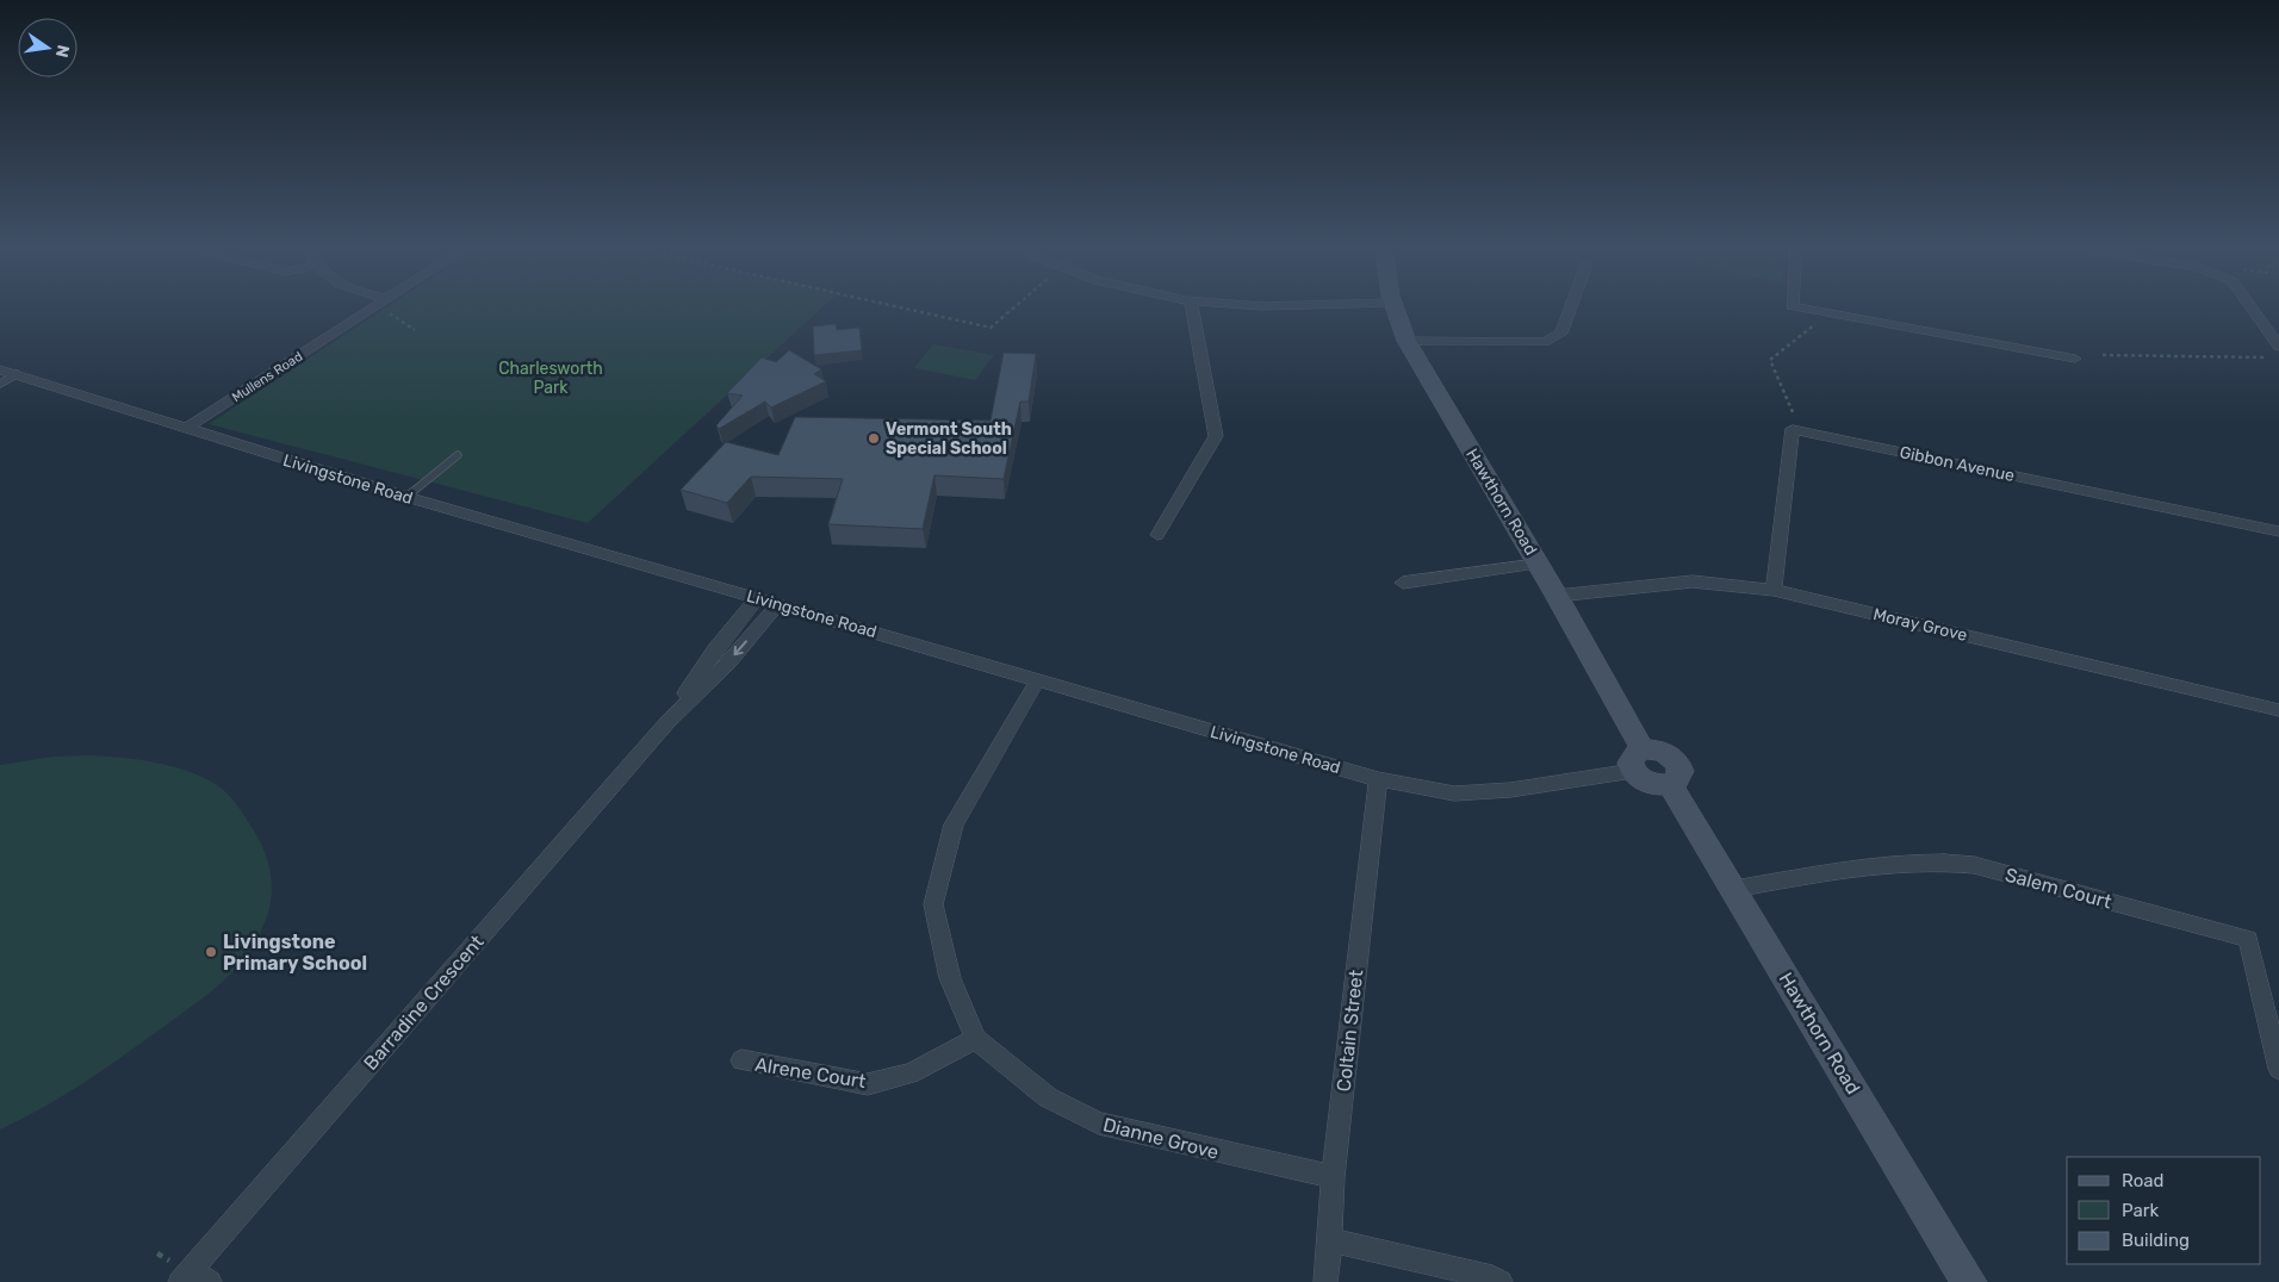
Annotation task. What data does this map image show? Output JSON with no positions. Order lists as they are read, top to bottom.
{
  "streets": {
    "main road": ["Hawthorn Road"],
    "street": [
      "Mullens Road",
      "Gibbon Avenue",
      "Livingstone Road",
      "Moray Grove",
      "Salem Court",
      "Barradine Crescent",
      "Coltain Street",
      "Alrene Court",
      "Dianne Grove"
    ]
  },
  "crossings": [
    ["Mullens Road", "Livingstone Road"],
    ["Gibbon Avenue", "Moray Grove"],
    ["Livingstone Road", "Hawthorn Road"],
    ["Livingstone Road", "Barradine Crescent"],
    ["Livingstone Road", "Coltain Street"],
    ["Livingstone Road", "Dianne Grove"],
    ["Hawthorn Road", "Moray Grove"],
    ["Hawthorn Road", "Salem Court"],
    ["Coltain Street", "Dianne Grove"],
    ["Alrene Court", "Dianne Grove"]
  ],
  "parks": ["Charlesworth Park"],
  "places": ["Vermont South Special School", "Livingstone Primary School"],
  "legend": ["Road", "Park", "Building"],
  "north": "right"
}
